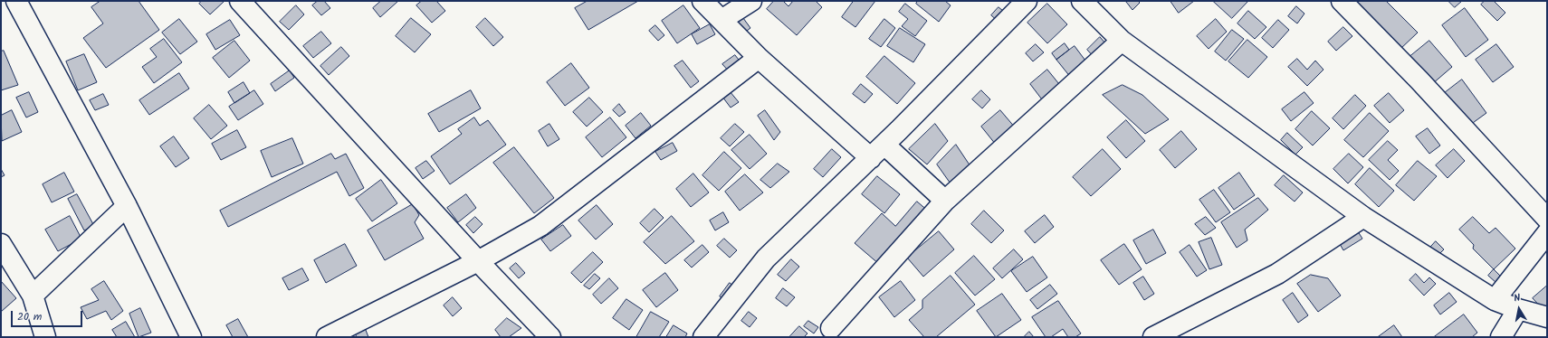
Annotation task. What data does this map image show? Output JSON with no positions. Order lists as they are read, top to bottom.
{
  "scale_bar": "20 m",
  "north": "top"
}
